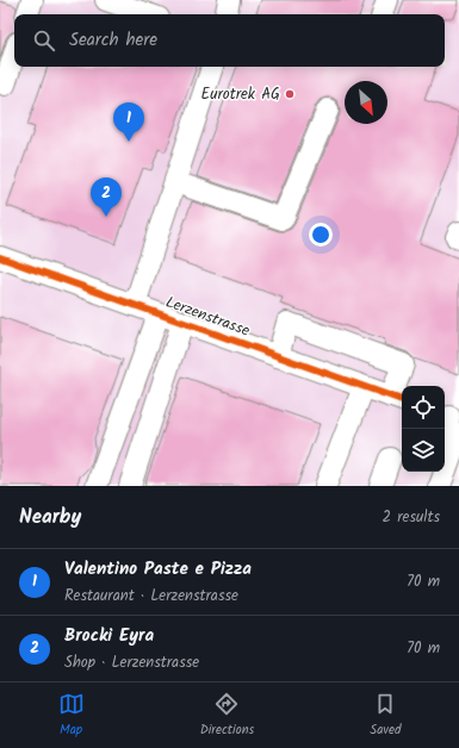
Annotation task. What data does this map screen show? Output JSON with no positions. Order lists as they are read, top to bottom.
{
  "streets": {
    "street": ["Lerzenstrasse"]
  },
  "places": ["Eurotrek AG"],
  "north": "bottom right",
  "page": {
    "search": "Search here",
    "pins": ["1", "2"],
    "heading": ["Nearby", "2 results"],
    "list": [
      {
        "mark": "1",
        "name": "Valentino Paste e Pizza",
        "note": "Restaurant · Lerzenstrasse",
        "value": "70 m"
      },
      {
        "mark": "2",
        "name": "Brocki Eyra",
        "note": "Shop · Lerzenstrasse",
        "value": "70 m"
      }
    ],
    "nav": ["Map", "Directions", "Saved"]
  }
}
